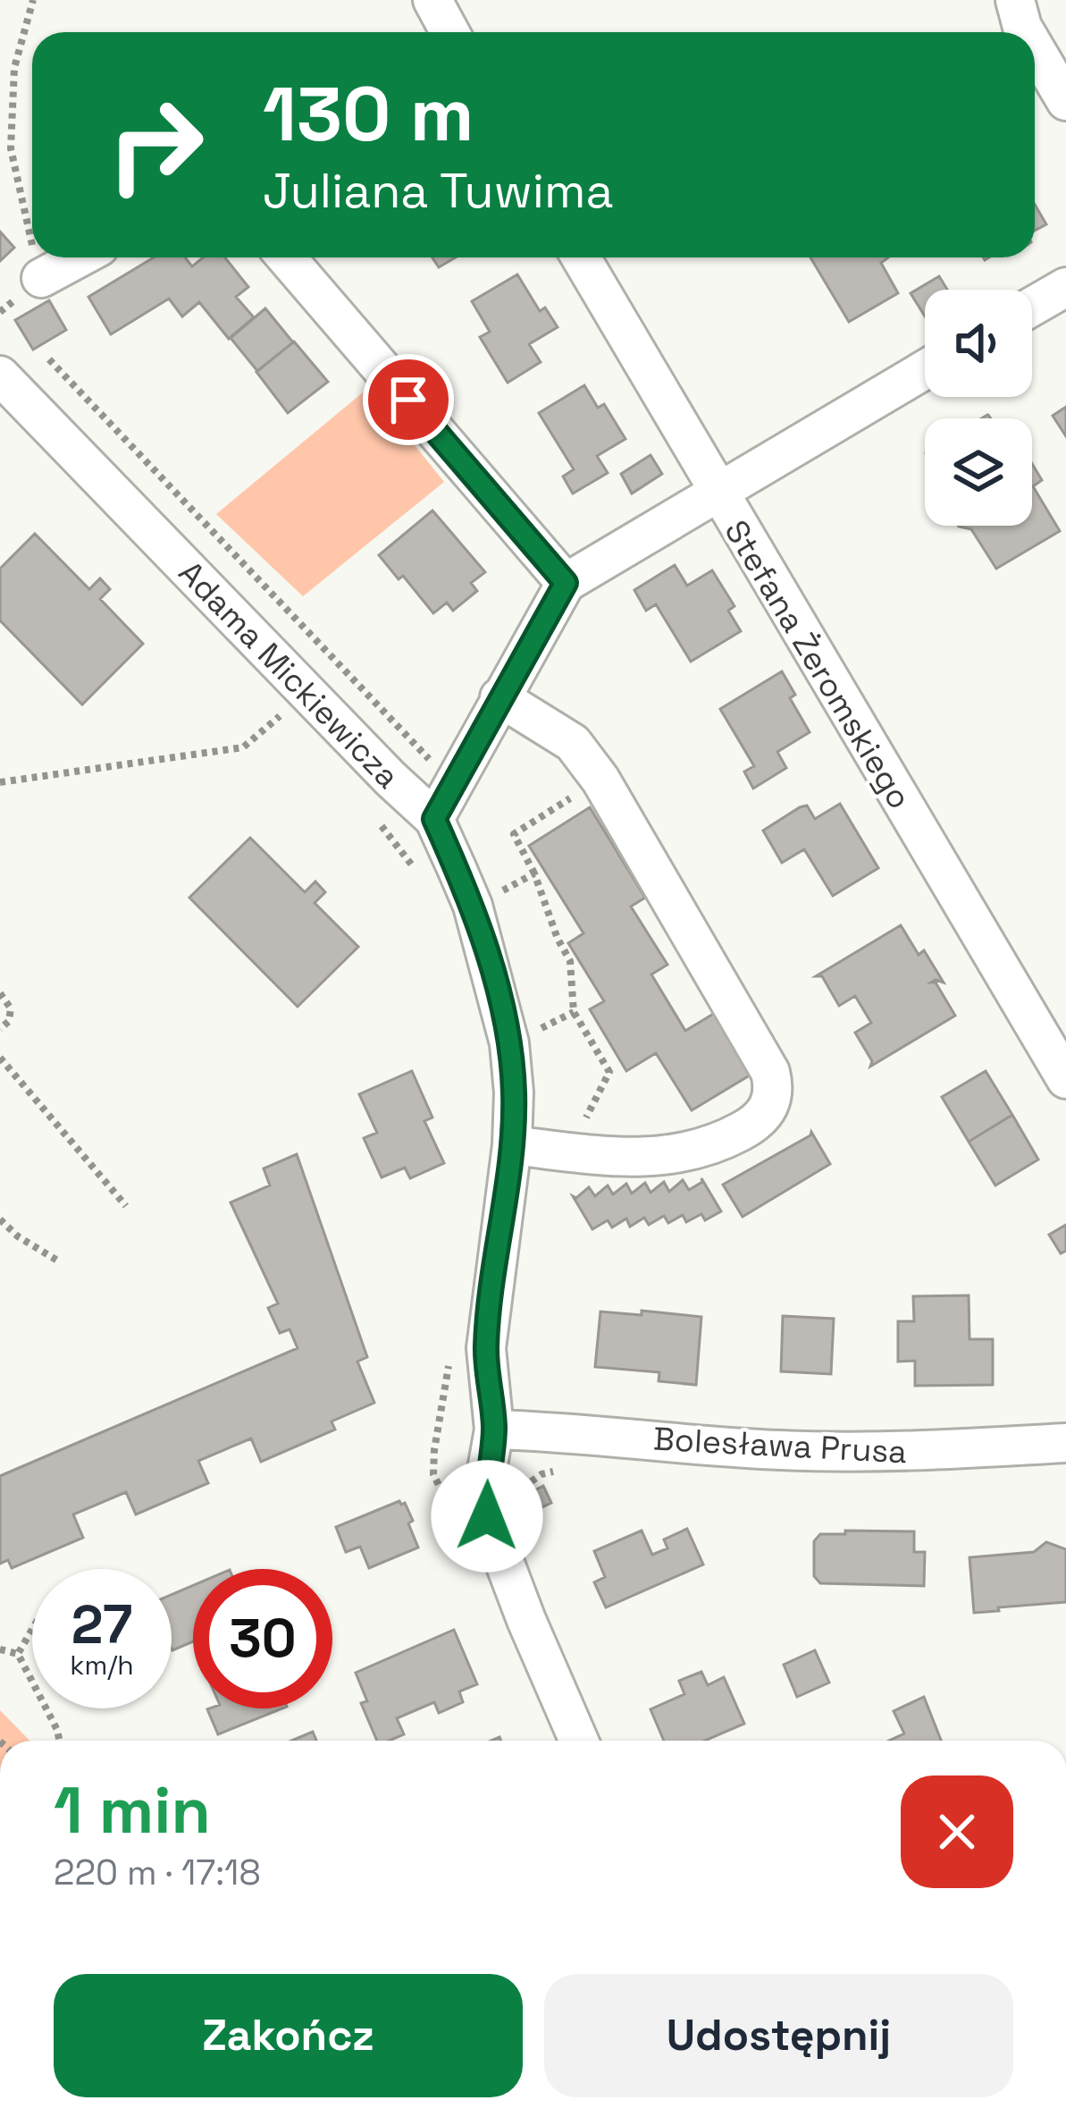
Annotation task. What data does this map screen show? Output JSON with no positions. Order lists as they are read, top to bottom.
{
  "streets": {
    "street": ["Stefana Żeromskiego", "Adama Mickiewicza", "Bolesława Prusa"]
  },
  "crossings": [
    ["Adama Mickiewicza", "Bolesława Prusa"]
  ],
  "page": {
    "turn": ["130 m", "Juliana Tuwima"],
    "speed": "27 km/h",
    "limit": "30",
    "heading": ["1 min", "220 m · 17:18"],
    "buttons": ["Zakończ", "Udostępnij"]
  }
}
